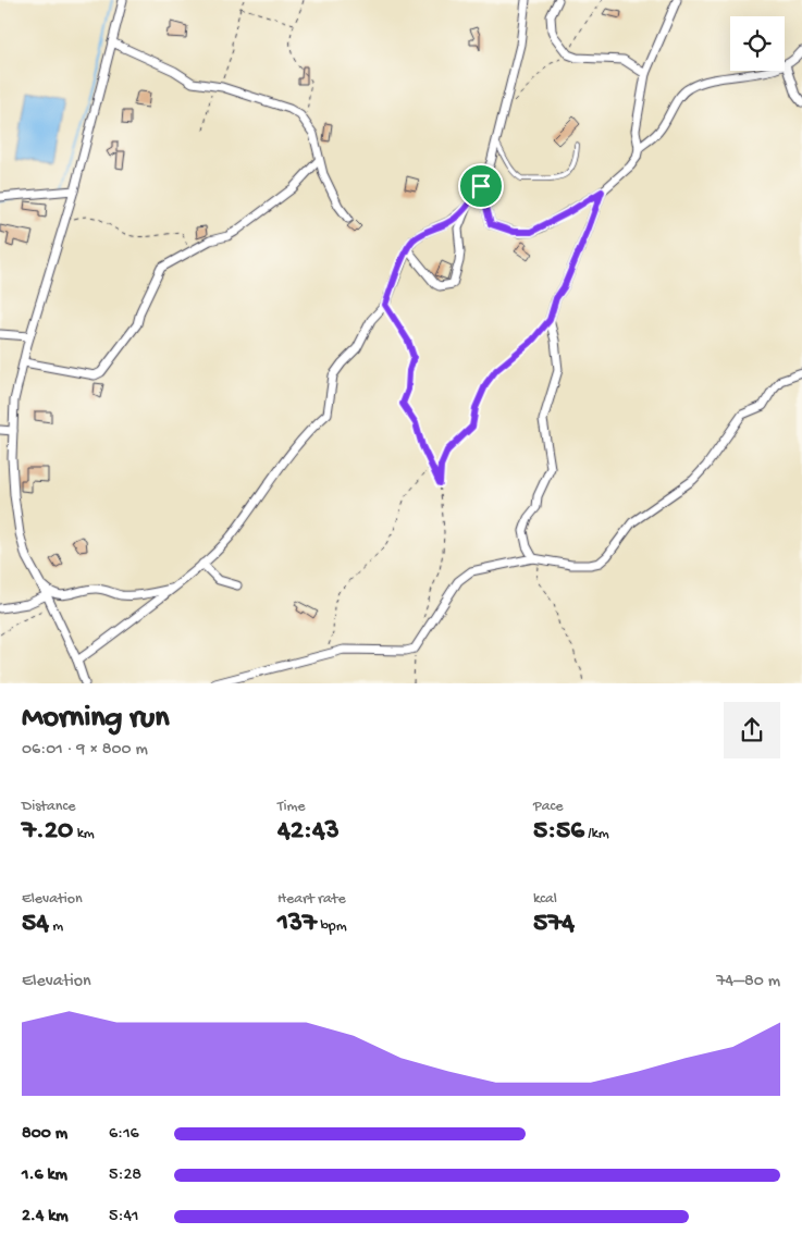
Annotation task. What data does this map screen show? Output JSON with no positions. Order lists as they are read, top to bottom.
{
  "page": {
    "heading": ["Morning run", "06:01 · 9 × 800 m"],
    "stats": [
      ["Distance", "7.20 km"],
      ["Time", "42:43"],
      ["Pace", "5:56 /km"],
      ["Elevation", "54 m"],
      ["Heart rate", "137 bpm"],
      ["kcal", "574"]
    ],
    "chart": ["Elevation", "74–80 m"],
    "list": [
      {
        "name": "800 m",
        "note": "6:16"
      },
      {
        "name": "1.6 km",
        "note": "5:28"
      },
      {
        "name": "2.4 km",
        "note": "5:41"
      }
    ]
  }
}
